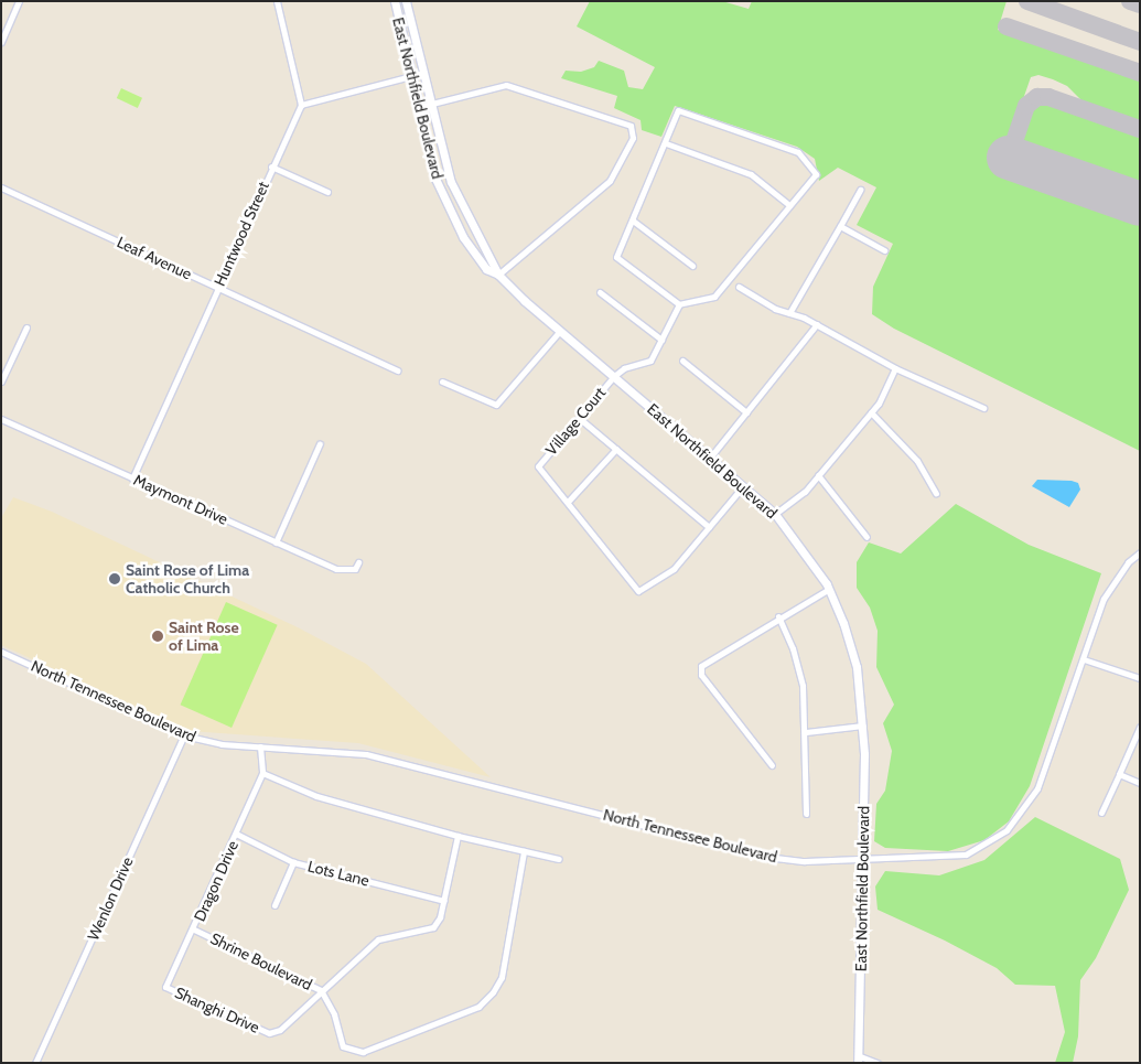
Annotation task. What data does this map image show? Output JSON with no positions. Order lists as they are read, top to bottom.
{
  "streets": {
    "main road": ["East Northfield Boulevard"],
    "street": [
      "Huntwood Street",
      "Leaf Avenue",
      "Village Court",
      "Maymont Drive",
      "North Tennessee Boulevard",
      "Lots Lane",
      "Dragon Drive",
      "Wenlon Drive",
      "Shrine Boulevard",
      "Shanghi Drive"
    ]
  },
  "crossings": [
    ["East Northfield Boulevard", "Village Court"],
    ["East Northfield Boulevard", "North Tennessee Boulevard"],
    ["Huntwood Street", "Leaf Avenue"],
    ["Huntwood Street", "Maymont Drive"],
    ["North Tennessee Boulevard", "Wenlon Drive"],
    ["Lots Lane", "Dragon Drive"],
    ["Lots Lane", "Shanghi Drive"],
    ["Dragon Drive", "Shrine Boulevard"],
    ["Dragon Drive", "Shanghi Drive"],
    ["Shrine Boulevard", "Shanghi Drive"]
  ],
  "places": ["Saint Rose of Lima Catholic Church", "Saint Rose of Lima"]
}
